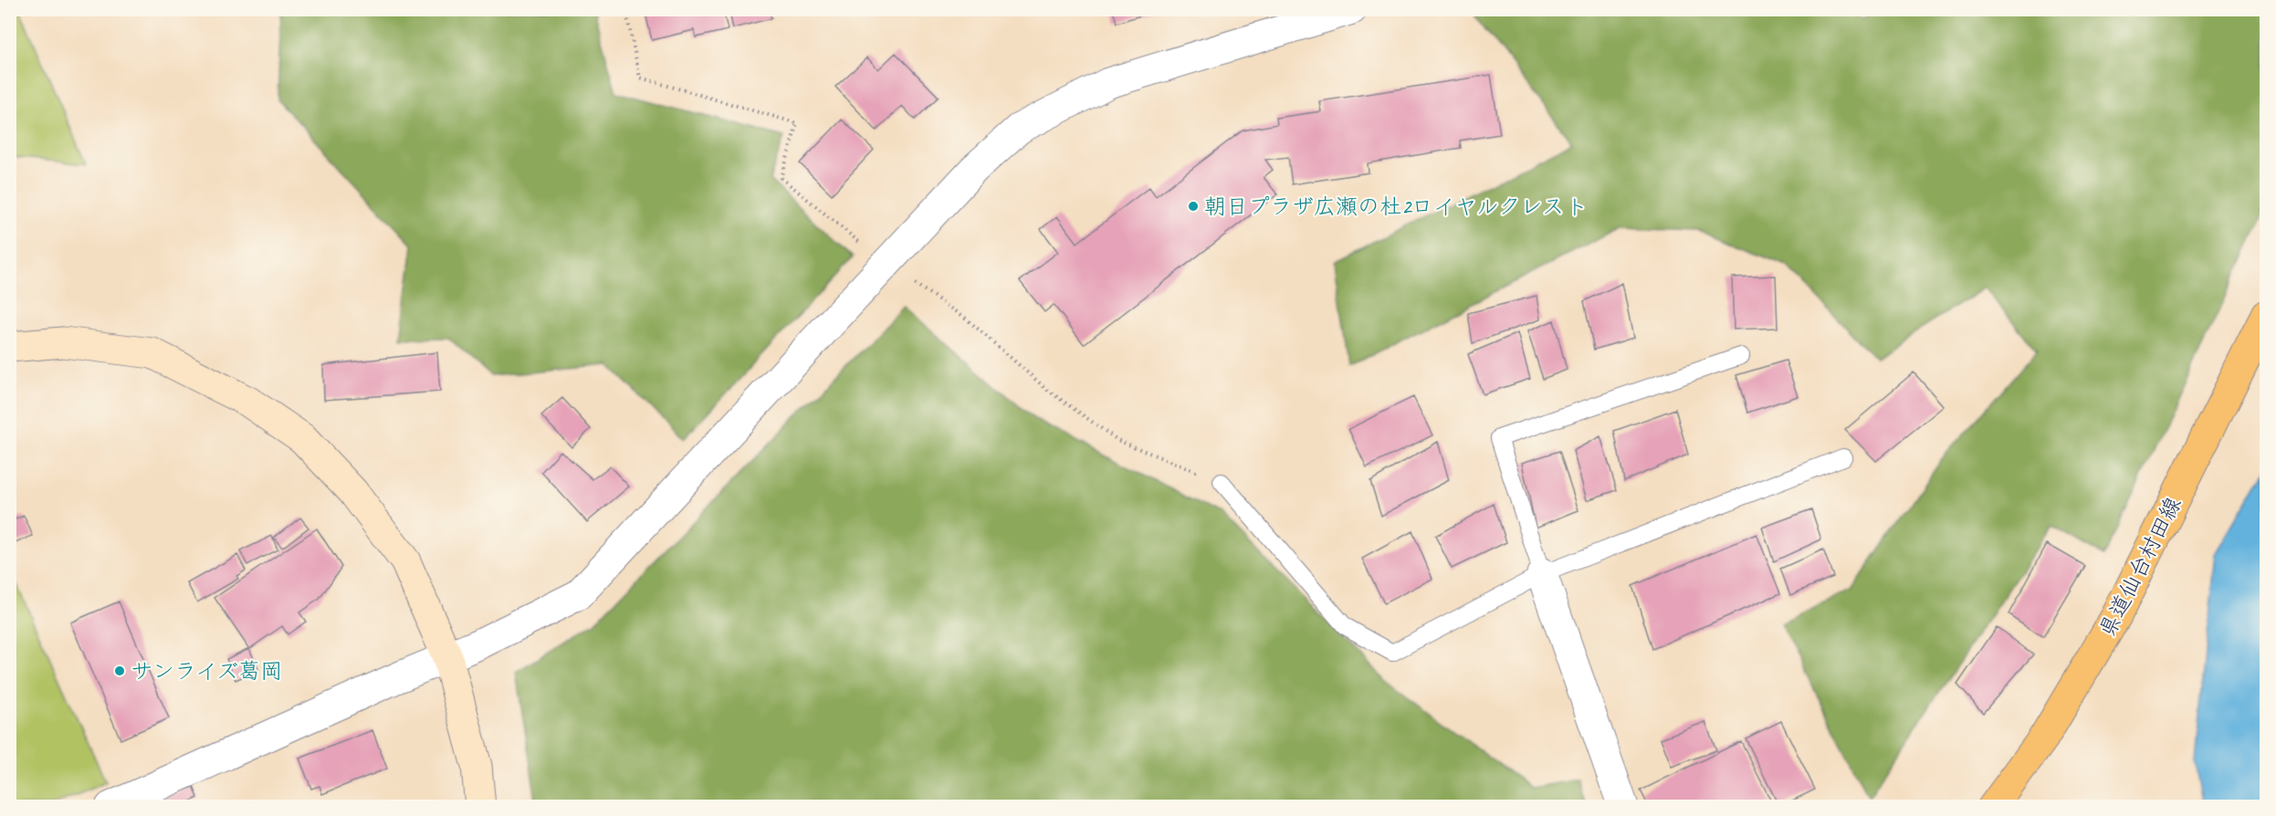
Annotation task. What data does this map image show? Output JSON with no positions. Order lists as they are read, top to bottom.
{
  "streets": {
    "main road": ["県道仙台村田線"]
  },
  "places": ["朝日プラザ広瀬の杜2ロイヤルクレスト", "サンライズ葛岡"]
}
